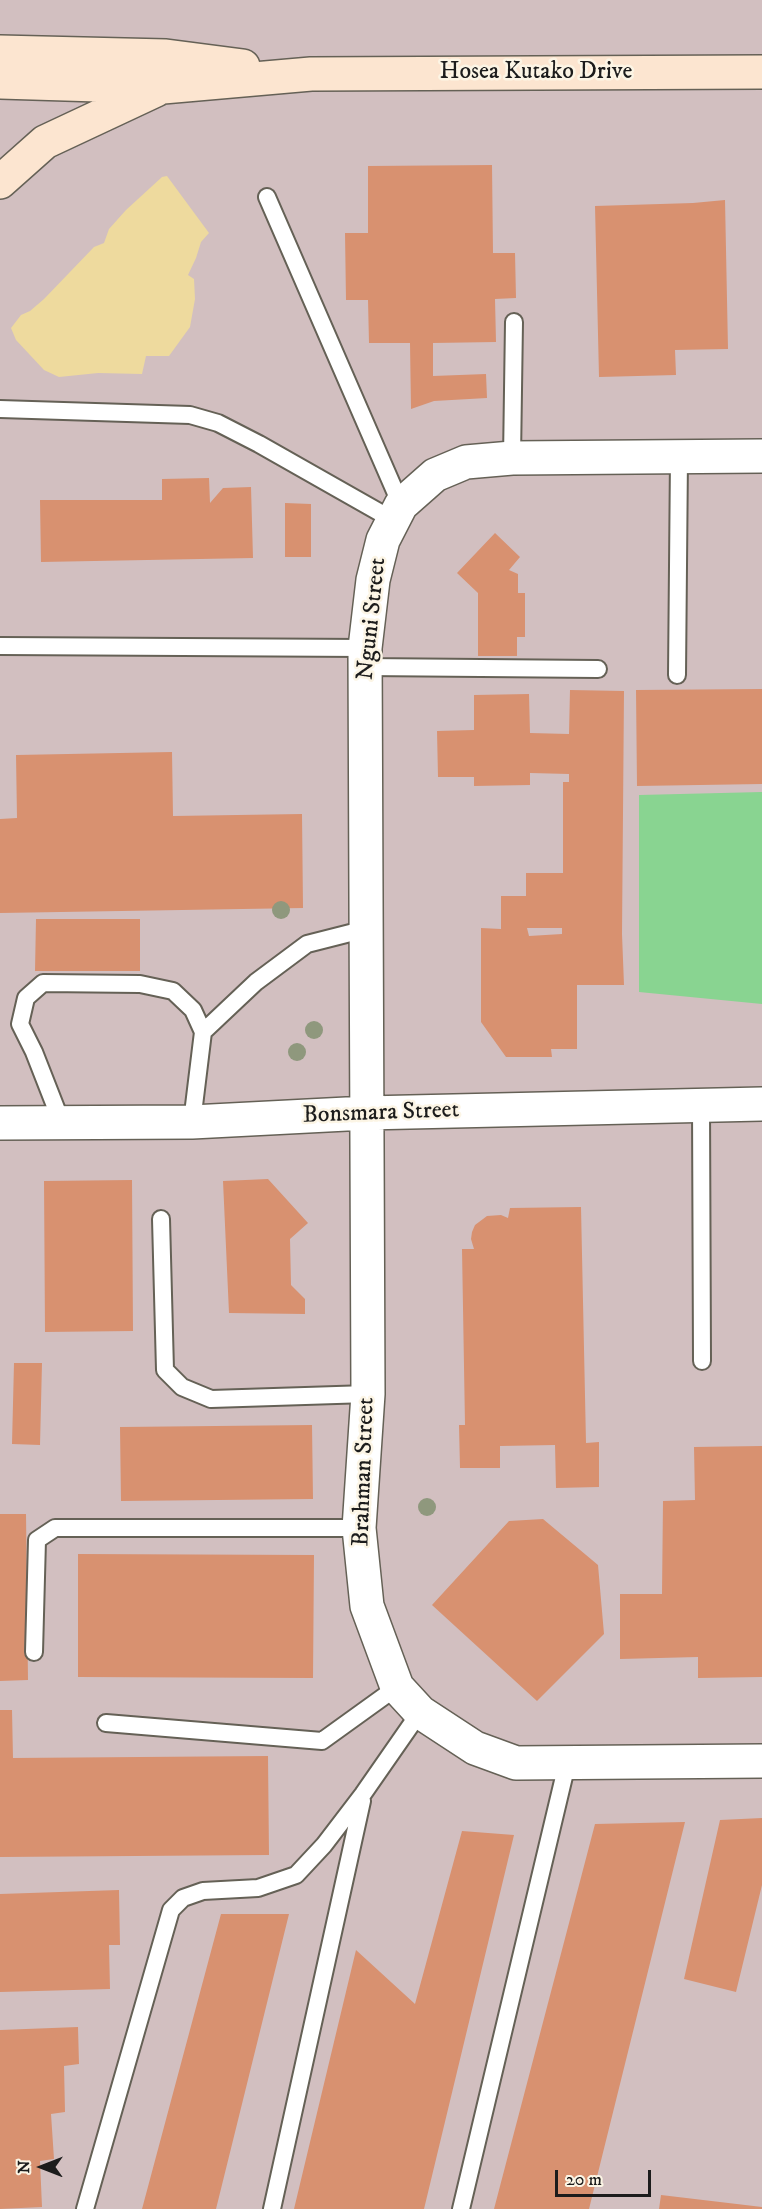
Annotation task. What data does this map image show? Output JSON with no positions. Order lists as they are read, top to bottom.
{
  "streets": {
    "main road": ["Hosea Kutako Drive"],
    "street": ["Nguni Street", "Bonsmara Street", "Brahman Street"]
  },
  "crossings": [
    ["Nguni Street", "Bonsmara Street"],
    ["Nguni Street", "Brahman Street"],
    ["Bonsmara Street", "Brahman Street"]
  ],
  "scale_bar": "20 m",
  "north": "left"
}
